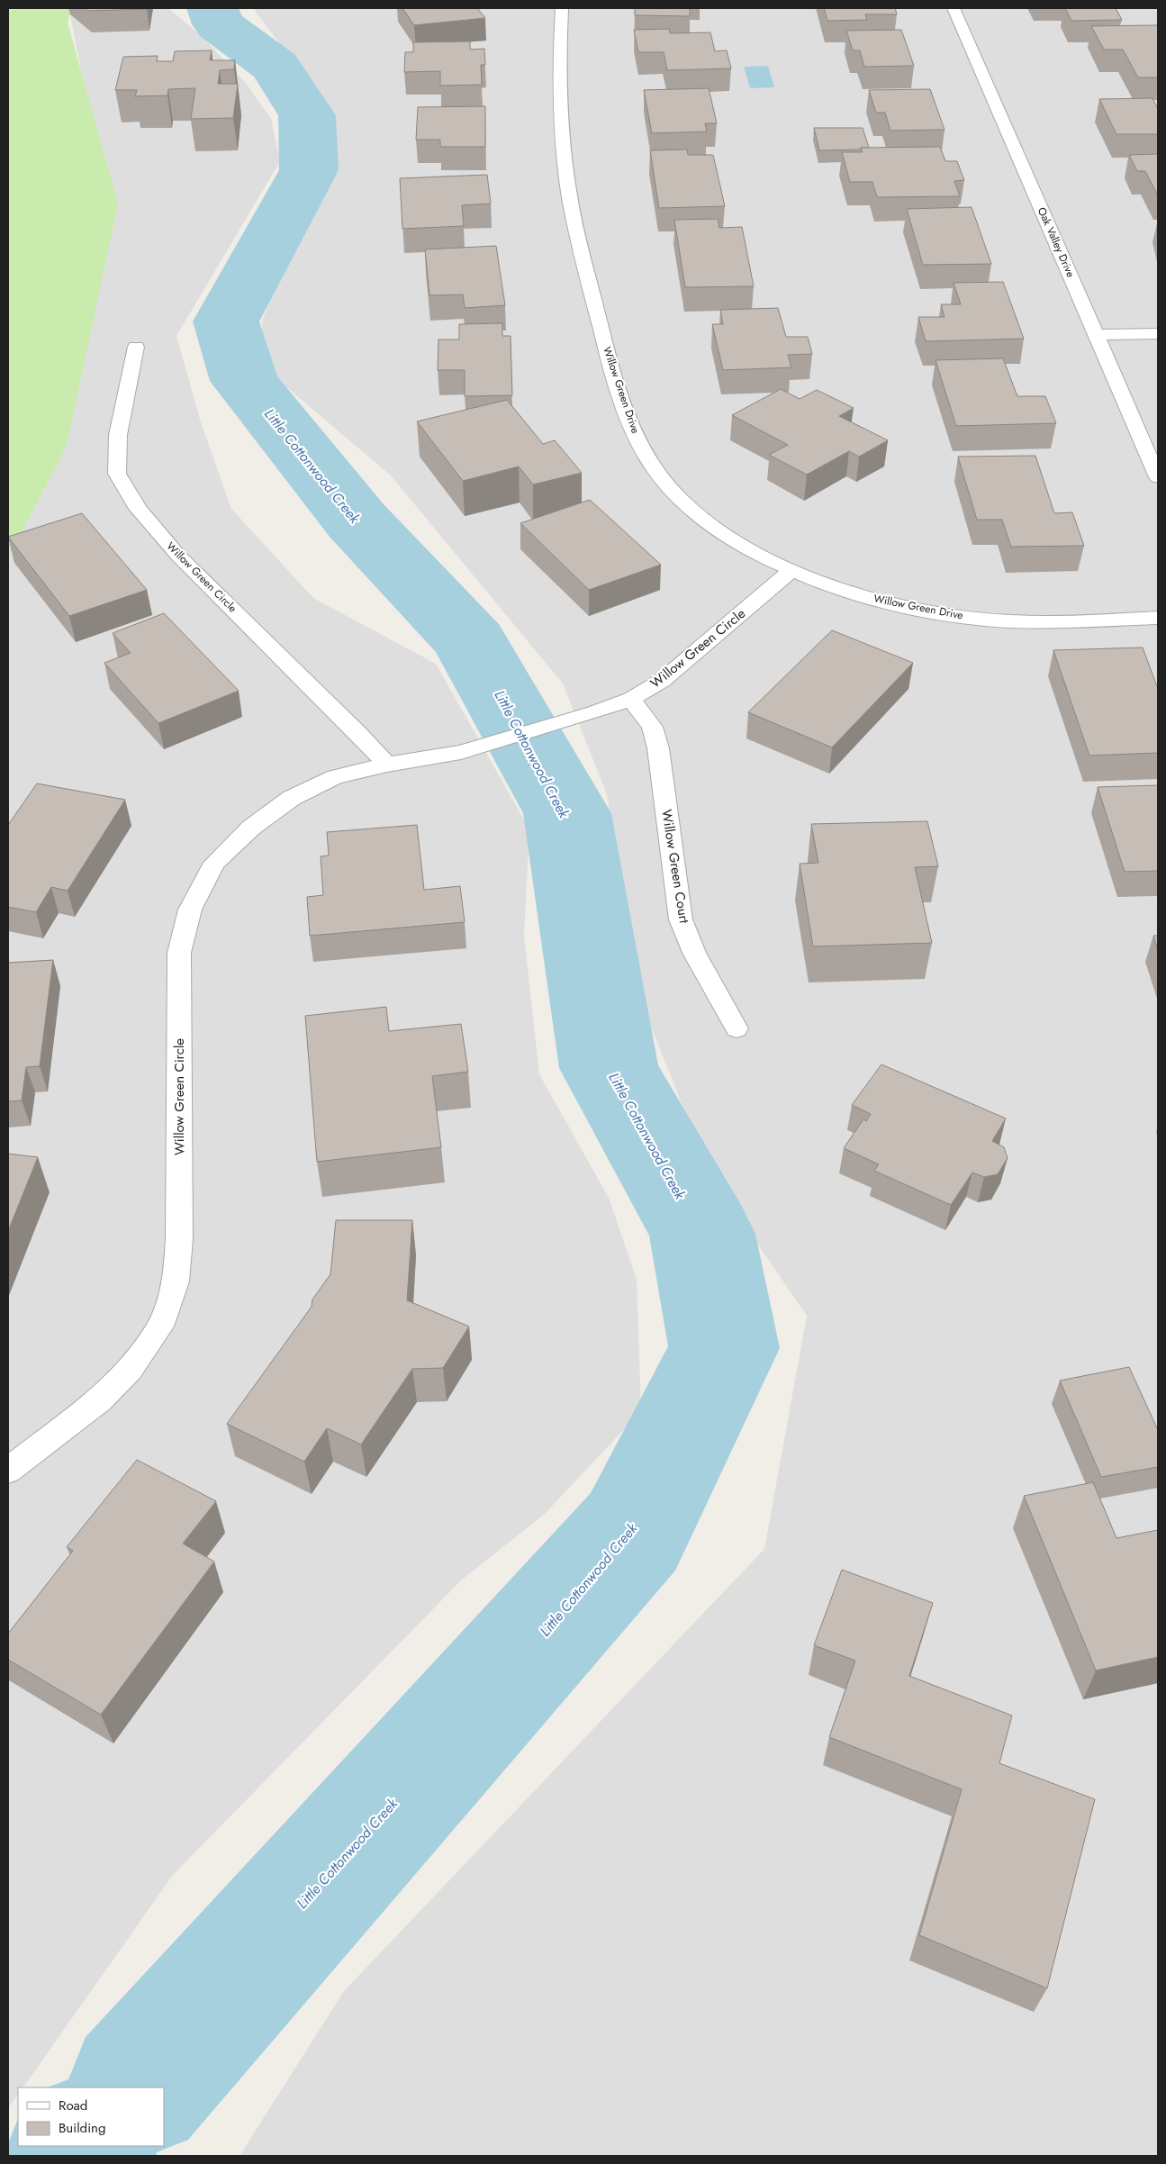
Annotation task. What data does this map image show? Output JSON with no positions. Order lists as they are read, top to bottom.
{
  "streets": {
    "street": [
      "Oak Valley Drive",
      "Willow Green Drive",
      "Willow Green Circle",
      "Willow Green Court"
    ]
  },
  "crossings": [
    ["Willow Green Drive", "Willow Green Circle"],
    ["Willow Green Circle", "Willow Green Court"]
  ],
  "water": ["Little Cottonwood Creek"],
  "legend": ["Road", "Building"]
}
